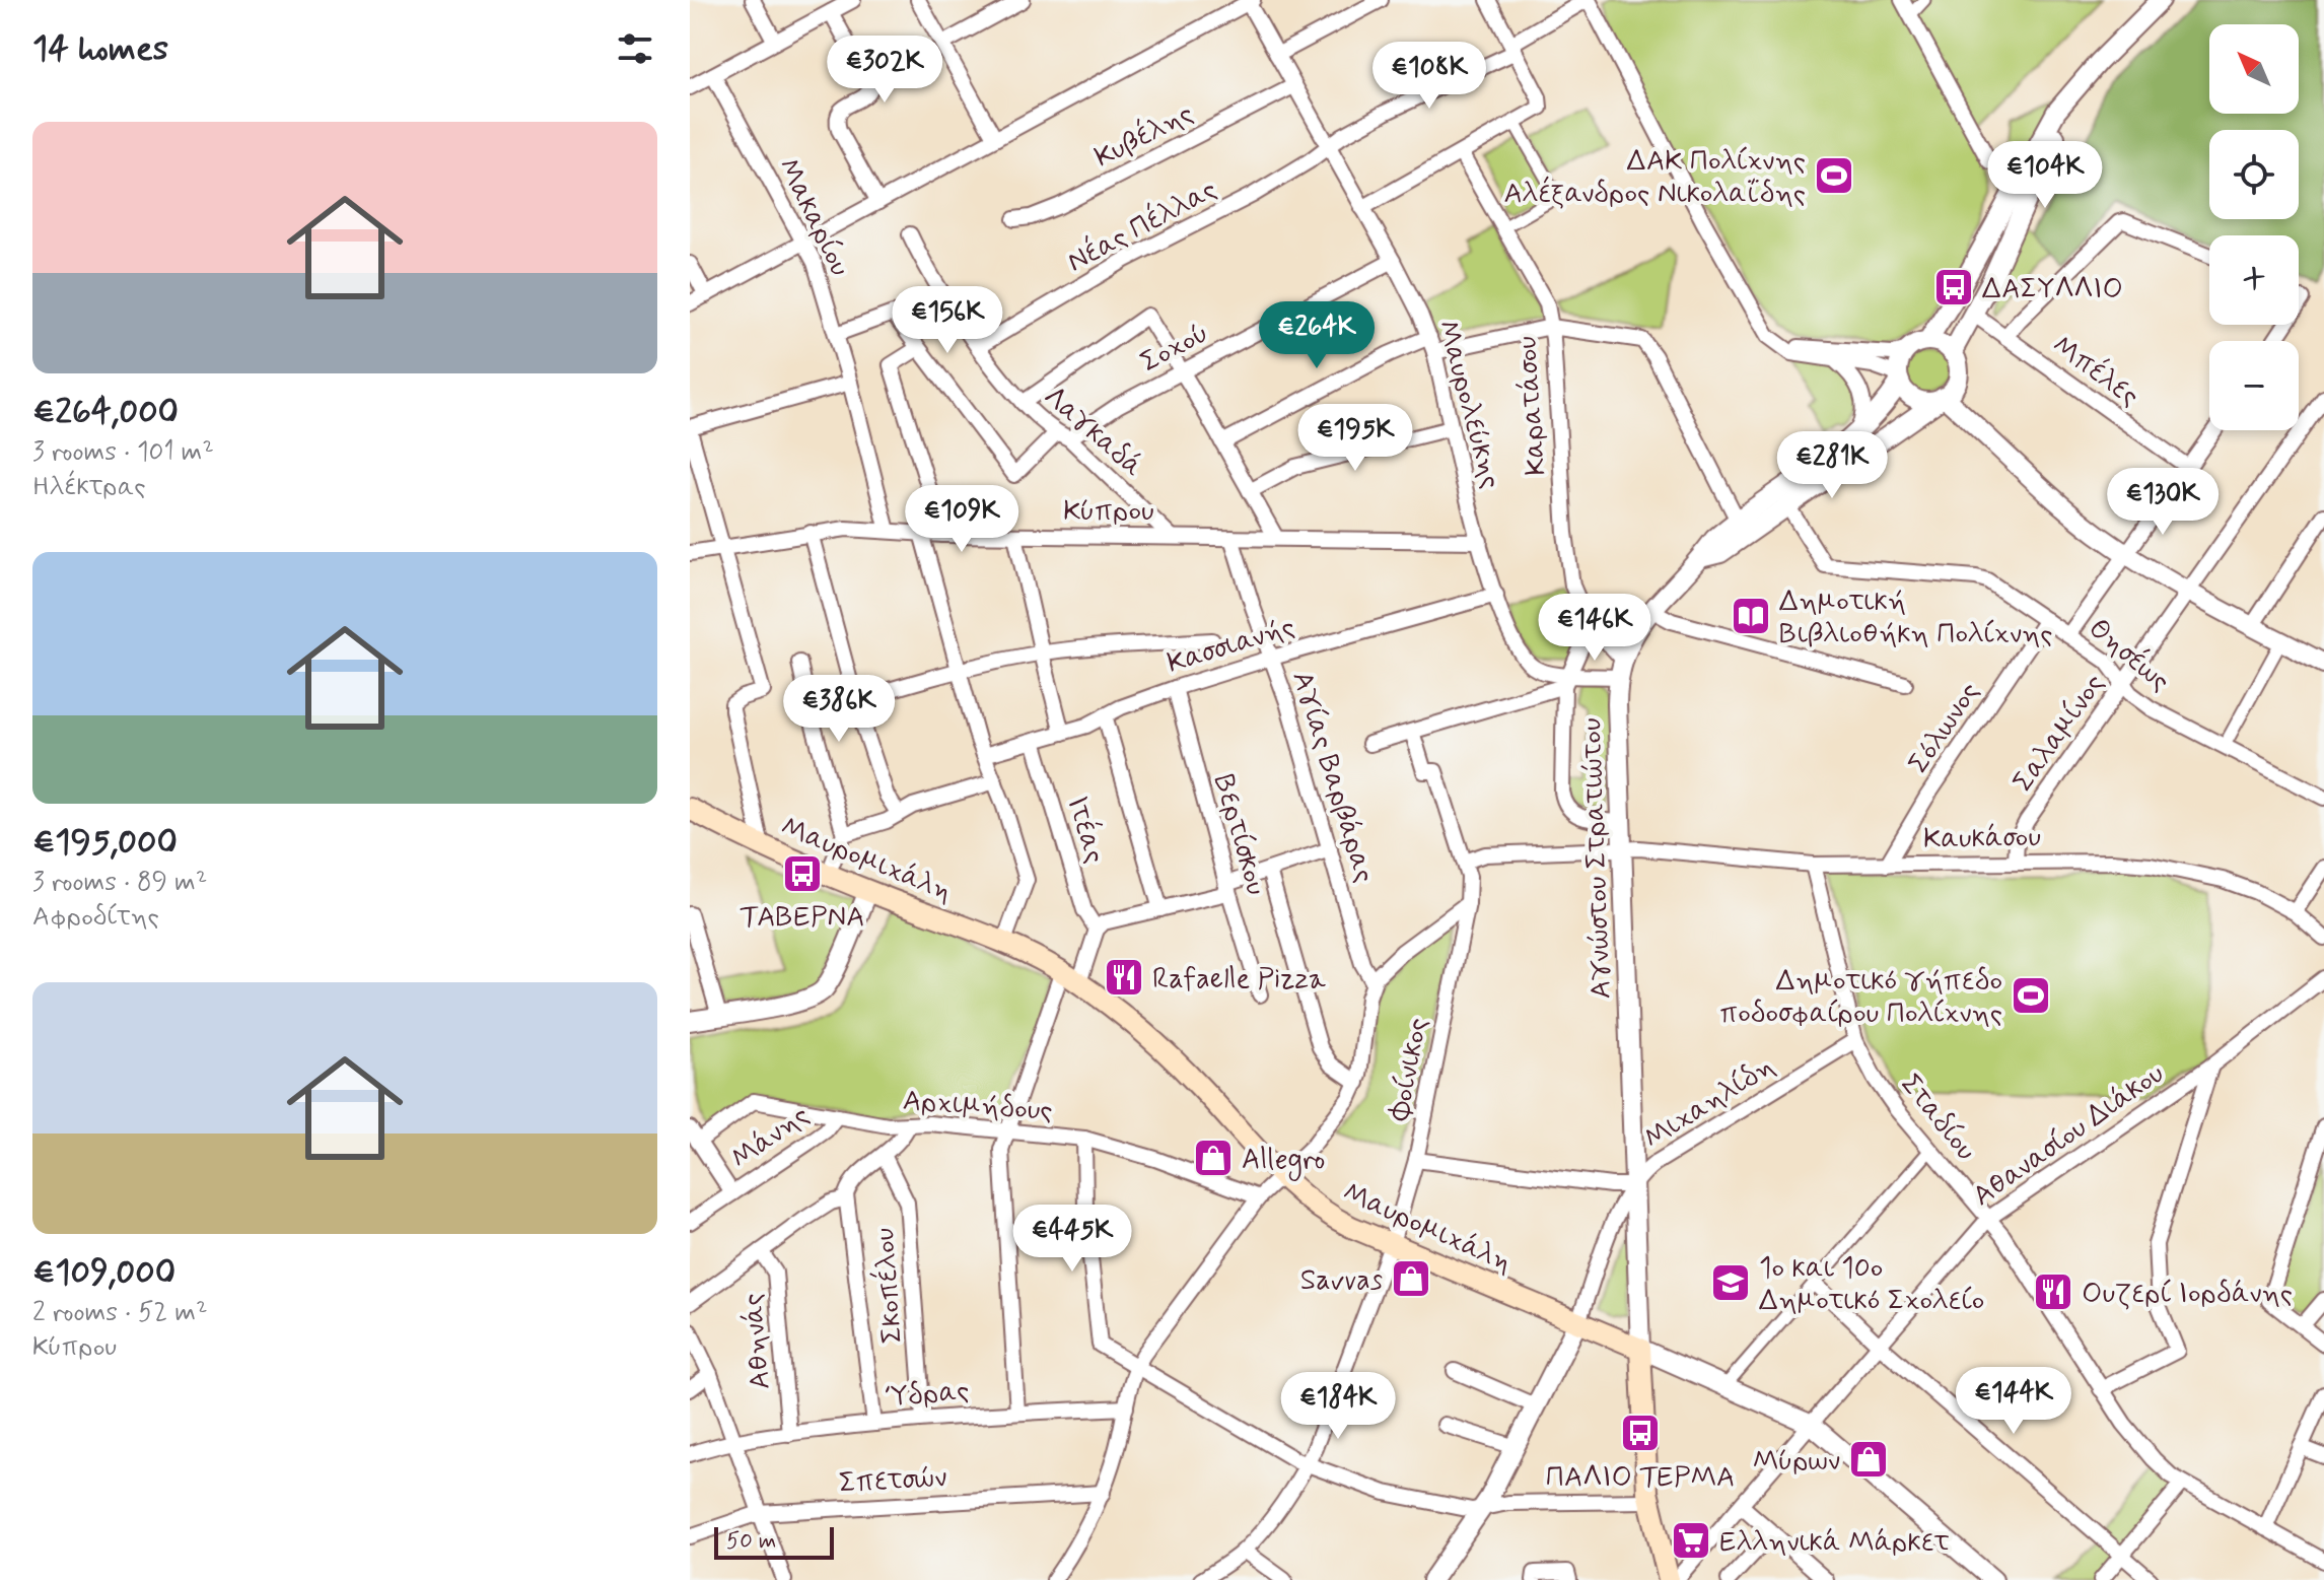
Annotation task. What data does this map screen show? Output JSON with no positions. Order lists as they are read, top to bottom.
{
  "streets": {
    "main road": ["Μαυρομιχάλη", "Αγνώστου Στρατιώτου"],
    "street": [
      "Κυβέλης",
      "Μακαρίου",
      "Νέας Πέλλας",
      "Σοχού",
      "Μπέλες",
      "Μαυρολεύκης",
      "Καρατάσου",
      "Λαγκαδά",
      "Κύπρου",
      "Κασσιανής",
      "Θησέως",
      "Σόλωνος",
      "Σαλαμίνος",
      "Αγίας Βαρβάρας",
      "Ιτέας",
      "Βερτίσκου",
      "Καυκάσου",
      "Φοίνικος",
      "Μιχαηλίδη",
      "Αρχιμήδους",
      "Σταδίου",
      "Αθανασίου Διάκου",
      "Μάνης",
      "Σκοπέλου",
      "Αθηνάς",
      "Ύδρας",
      "Σπετσών"
    ]
  },
  "crossings": [
    ["Κυβέλης", "Μαυρολεύκης"],
    ["Μακαρίου", "Κύπρου"],
    ["Νέας Πέλλας", "Μαυρολεύκης"],
    ["Νέας Πέλλας", "Λαγκαδά"],
    ["Σοχού", "Μαυρολεύκης"],
    ["Σοχού", "Λαγκαδά"],
    ["Μαυρολεύκης", "Καρατάσου"],
    ["Μαυρολεύκης", "Κύπρου"],
    ["Μαυρολεύκης", "Κασσιανής"],
    ["Μαυρολεύκης", "Αγνώστου Στρατιώτου"],
    ["Καρατάσου", "Αγνώστου Στρατιώτου"],
    ["Λαγκαδά", "Κύπρου"],
    ["Κύπρου", "Αγίας Βαρβάρας"],
    ["Κασσιανής", "Αγίας Βαρβάρας"],
    ["Κασσιανής", "Ιτέας"],
    ["Κασσιανής", "Βερτίσκου"],
    ["Θησέως", "Σόλωνος"],
    ["Θησέως", "Σαλαμίνος"],
    ["Σόλωνος", "Καυκάσου"],
    ["Σαλαμίνος", "Καυκάσου"],
    ["Καυκάσου", "Αγνώστου Στρατιώτου"],
    ["Καυκάσου", "Φοίνικος"],
    ["Καυκάσου", "Σταδίου"],
    ["Μαυρομιχάλη", "Αγνώστου Στρατιώτου"],
    ["Μαυρομιχάλη", "Φοίνικος"],
    ["Μαυρομιχάλη", "Μιχαηλίδη"],
    ["Μαυρομιχάλη", "Αθανασίου Διάκου"],
    ["Αγνώστου Στρατιώτου", "Μιχαηλίδη"],
    ["Μιχαηλίδη", "Σταδίου"],
    ["Αρχιμήδους", "Μάνης"],
    ["Σταδίου", "Αθανασίου Διάκου"],
    ["Σκοπέλου", "Ύδρας"],
    ["Αθηνάς", "Ύδρας"]
  ],
  "places": {
    "sports": ["ΔΑΚ Πολίχνης Αλέξανδρος Νικολαΐδης", "Δημοτικό γήπεδο ποδοσφαίρου Πολίχνης"],
    "bus stop": ["ΔΑΣΥΛΛΙΟ", "ΤΑΒΕΡΝΑ", "ΠΑΛΙΟ ΤΕΡΜΑ"],
    "library": ["Δημοτική Βιβλιοθήκη Πολίχνης"],
    "restaurant": ["Rafaelle Pizza", "Ουζερί Ιορδάνης"],
    "shop": ["Allegro", "Savvas", "Μύρων"],
    "school or university": ["1ο και 10ο Δημοτικό Σχολείο"],
    "supermarket": ["Ελληνικά Μάρκετ"]
  },
  "scale_bar": "50 m",
  "north": "top left",
  "page": {
    "heading": "14 homes",
    "map_buttons": ["+", "−"],
    "price": [
      "€302K",
      "€108K",
      "€104K",
      "€156K",
      "€264K",
      "€195K",
      "€281K",
      "€130K",
      "€109K",
      "€146K",
      "€386K",
      "€445K",
      "€144K",
      "€184K"
    ],
    "list": [
      {
        "name": "€264,000",
        "note": "3 rooms · 101 m² · Ηλέκτρας"
      },
      {
        "name": "€195,000",
        "note": "3 rooms · 89 m² · Αφροδίτης"
      },
      {
        "name": "€109,000",
        "note": "2 rooms · 52 m² · Κύπρου"
      }
    ],
    "scale": "50 m"
  }
}
